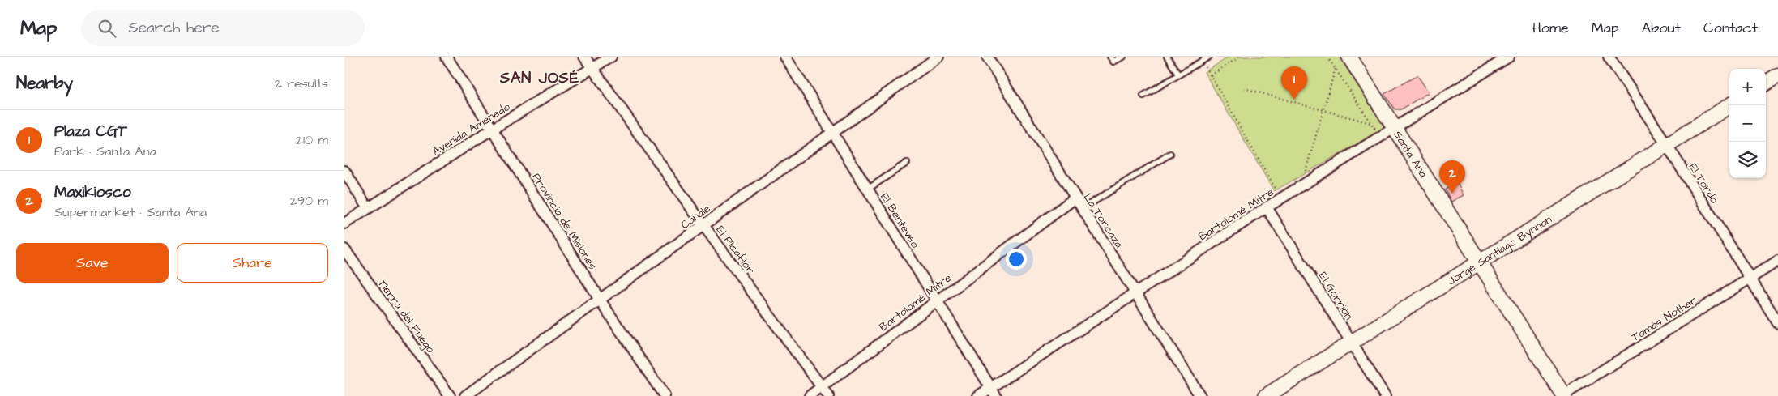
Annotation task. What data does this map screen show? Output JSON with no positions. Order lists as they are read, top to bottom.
{
  "streets": {
    "street": [
      "Avenida Amenedo",
      "Santa Ana",
      "El Tordo",
      "Bartolomé Mitre",
      "Canale",
      "El Benteveo",
      "La Torcaza",
      "Provincia de Misiones",
      "El Picaflor",
      "Jorge Santiago Bynnon",
      "El Gorrión",
      "Tierra del Fuego",
      "Tomás Nother"
    ]
  },
  "crossings": [
    ["Avenida Amenedo", "Provincia de Misiones"],
    ["Avenida Amenedo", "El Picaflor"],
    ["Santa Ana", "Bartolomé Mitre"],
    ["Santa Ana", "Jorge Santiago Bynnon"],
    ["Santa Ana", "Tomás Nother"],
    ["El Tordo", "Jorge Santiago Bynnon"],
    ["El Tordo", "Tomás Nother"],
    ["Bartolomé Mitre", "El Benteveo"],
    ["Bartolomé Mitre", "La Torcaza"],
    ["Bartolomé Mitre", "El Picaflor"],
    ["Bartolomé Mitre", "El Gorrión"],
    ["Canale", "El Benteveo"],
    ["Canale", "Provincia de Misiones"],
    ["Canale", "El Picaflor"],
    ["Jorge Santiago Bynnon", "El Gorrión"]
  ],
  "districts": ["SAN JOSÉ"],
  "page": {
    "header": "Map",
    "search": "Search here",
    "nav": [
      "Home",
      "Map",
      "About",
      "Contact"
    ],
    "heading": ["Nearby", "2 results"],
    "pins": ["1", "2"],
    "map_buttons": ["+", "−"],
    "list": [
      {
        "mark": "1",
        "name": "Plaza CGT",
        "note": "Park · Santa Ana",
        "value": "210 m"
      },
      {
        "mark": "2",
        "name": "Maxikiosco",
        "note": "Supermarket · Santa Ana",
        "value": "290 m"
      }
    ],
    "buttons": ["Save", "Share"]
  }
}
